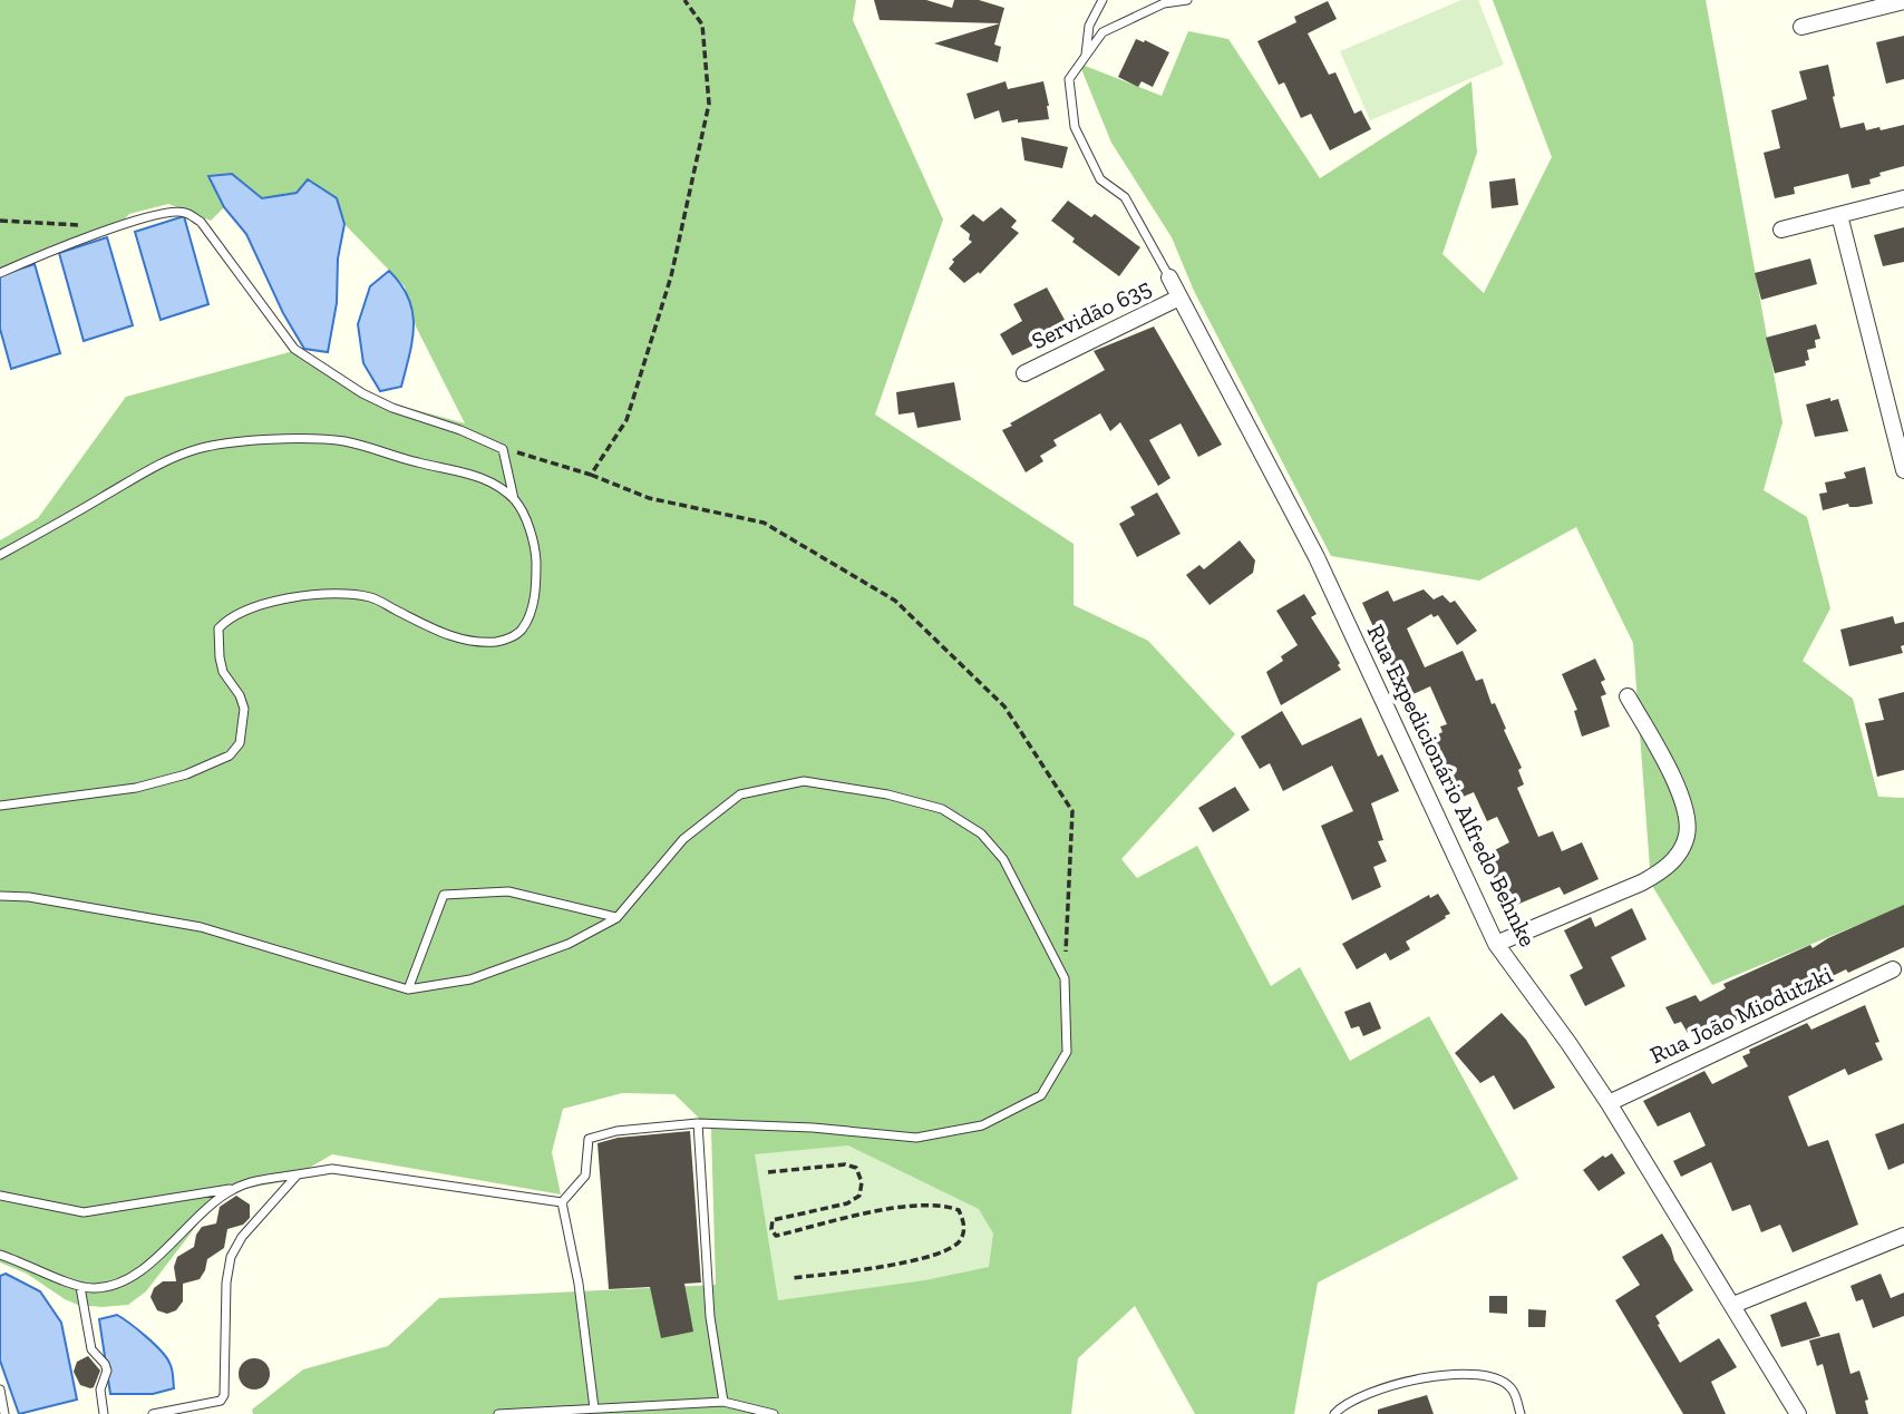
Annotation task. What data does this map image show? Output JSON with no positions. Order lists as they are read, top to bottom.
{
  "streets": {
    "street": ["Servidão 635", "Rua Expedicionário Alfredo Behnke", "Rua João Miodutzki"]
  },
  "crossings": [
    ["Servidão 635", "Rua Expedicionário Alfredo Behnke"],
    ["Rua Expedicionário Alfredo Behnke", "Rua João Miodutzki"]
  ]
}
